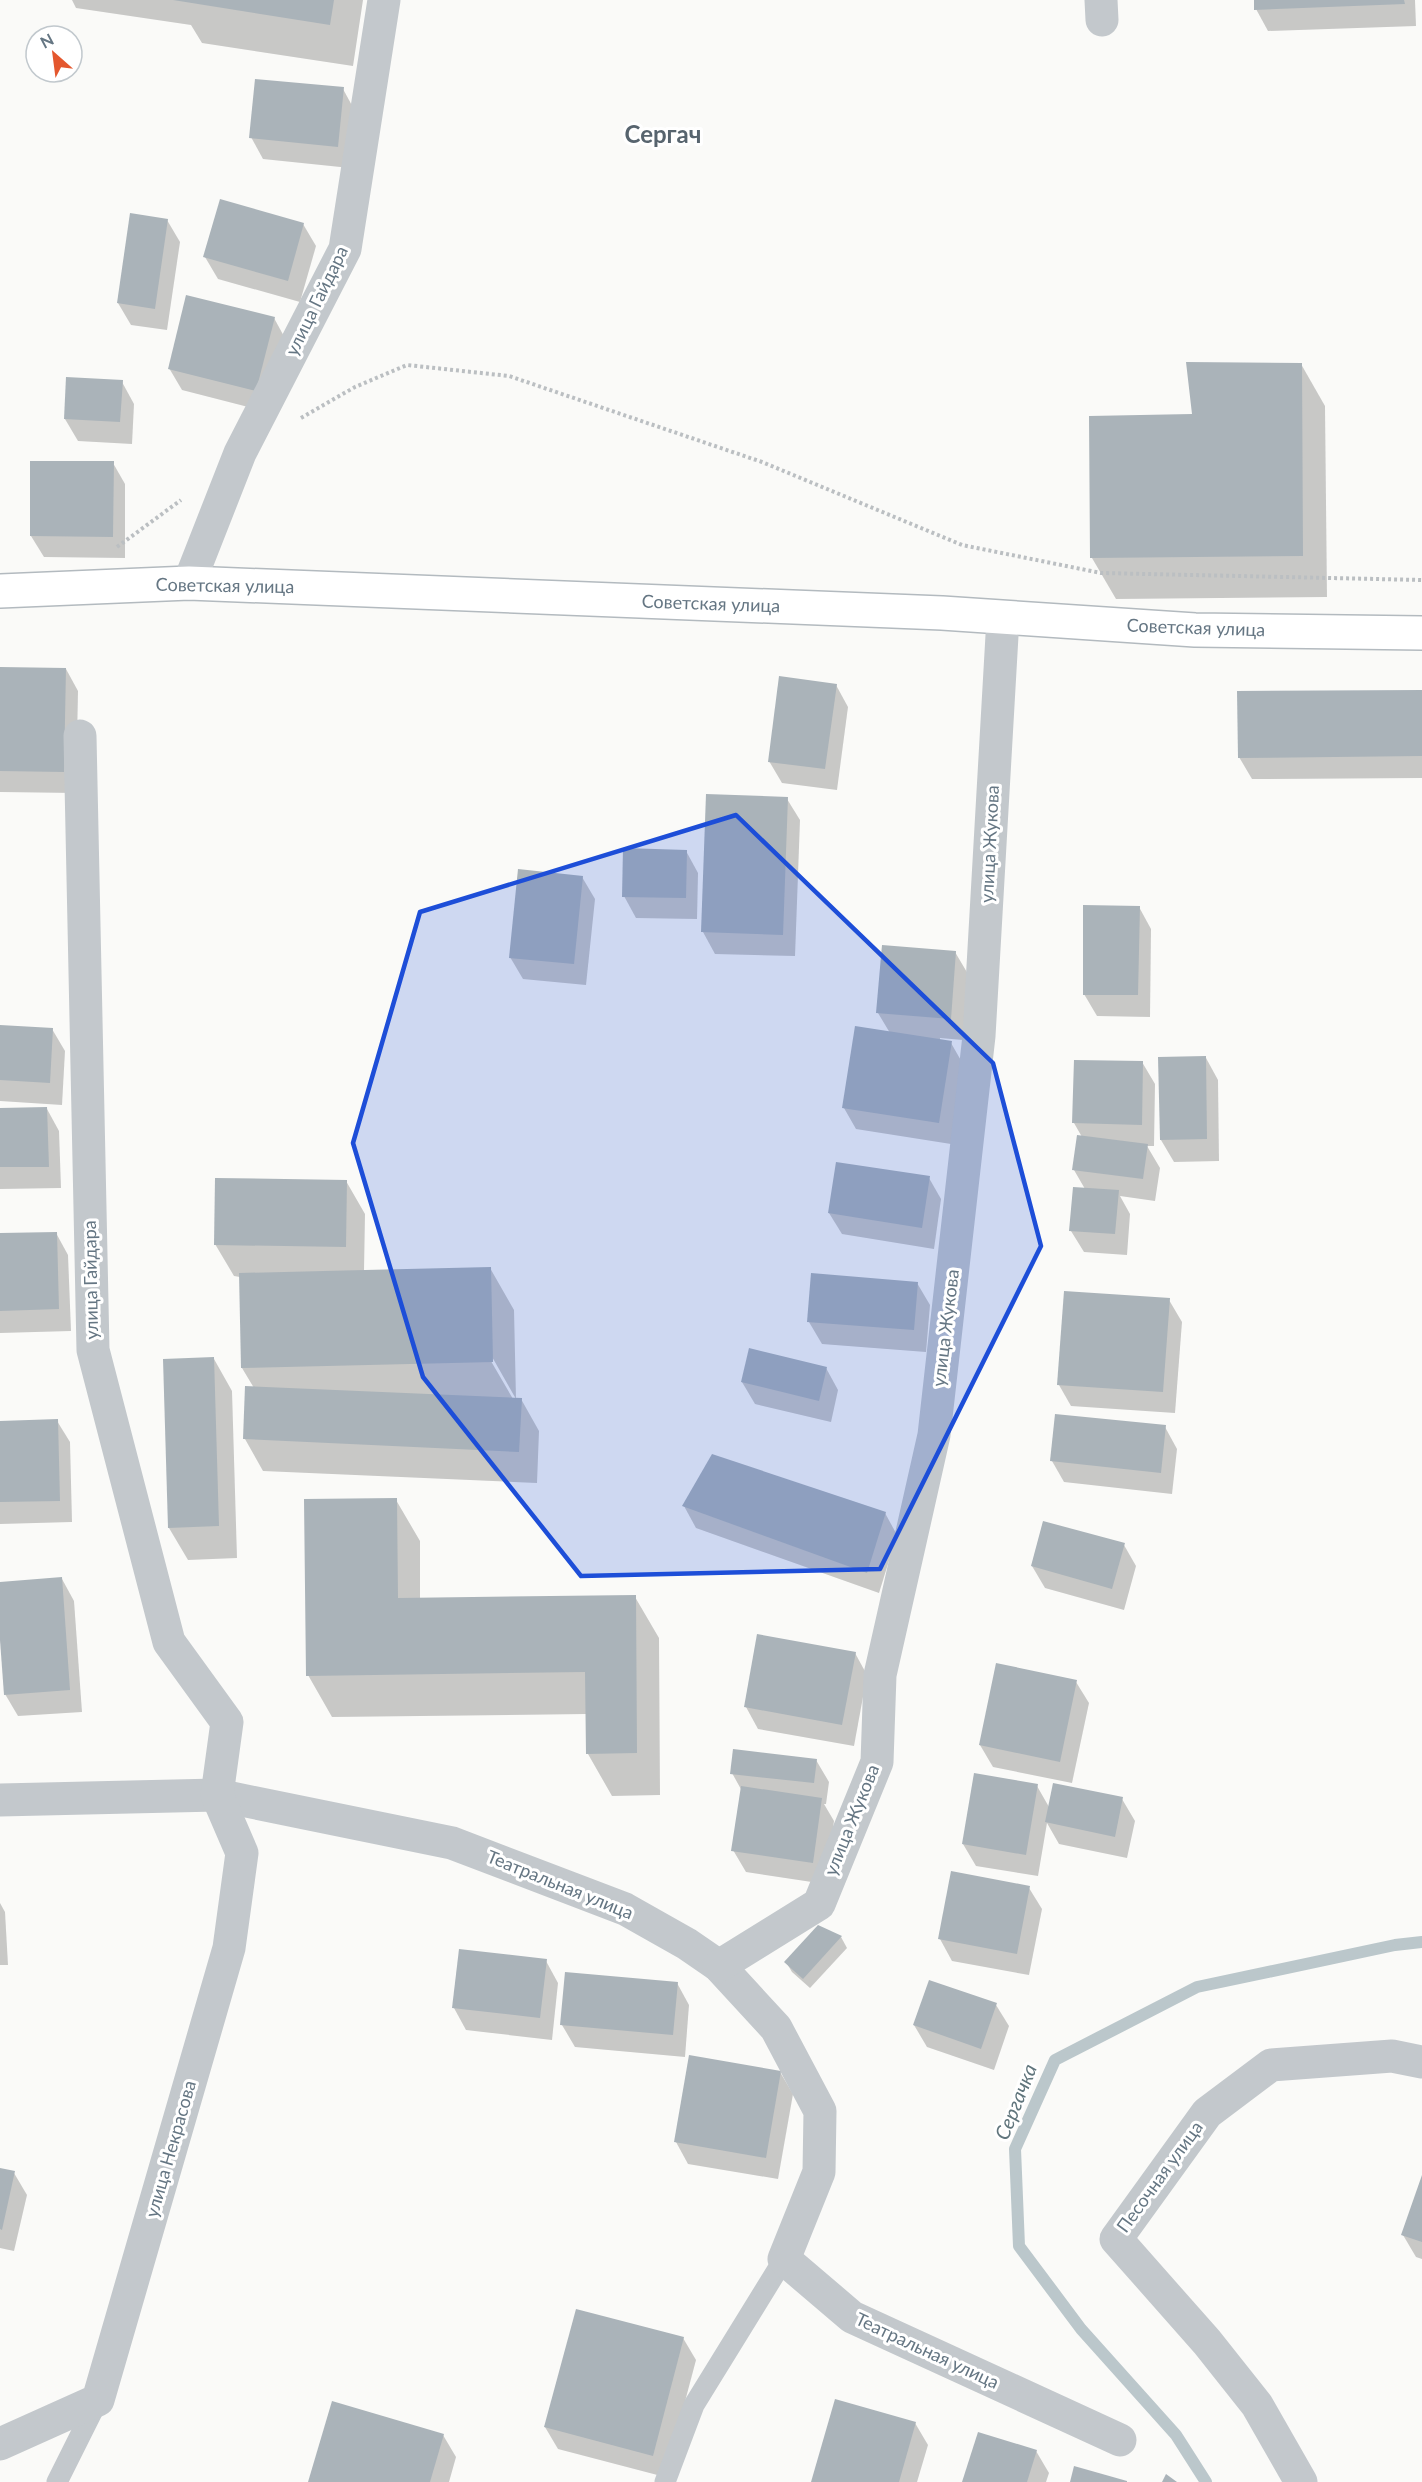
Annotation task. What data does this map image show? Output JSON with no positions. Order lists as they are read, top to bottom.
{
  "streets": {
    "main road": ["Советская улица"],
    "street": [
      "улица Гайдара",
      "улица Жукова",
      "Театральная улица",
      "улица Некрасова",
      "Песочная улица"
    ]
  },
  "crossings": [
    ["улица Гайдара", "Советская улица"],
    ["улица Гайдара", "Театральная улица"],
    ["улица Гайдара", "улица Некрасова"],
    ["Советская улица", "улица Жукова"],
    ["улица Жукова", "Театральная улица"],
    ["Театральная улица", "улица Некрасова"]
  ],
  "districts": ["Сергач"],
  "water": ["Сергачка"],
  "north": "top left"
}
